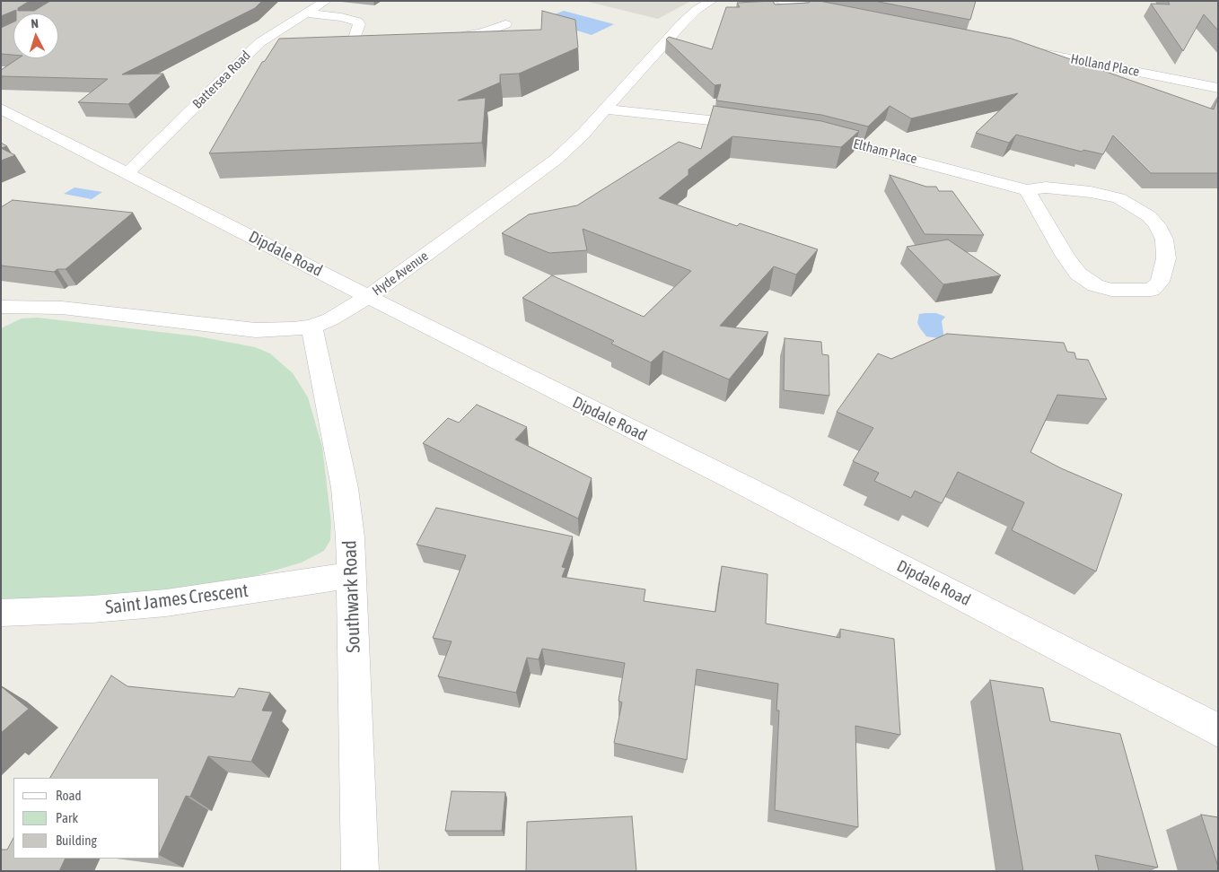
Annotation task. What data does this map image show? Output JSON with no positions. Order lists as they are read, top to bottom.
{
  "streets": {
    "street": [
      "Holland Place",
      "Battersea Road",
      "Eltham Place",
      "Dipdale Road",
      "Hyde Avenue",
      "Southwark Road",
      "Saint James Crescent"
    ]
  },
  "crossings": [
    ["Battersea Road", "Dipdale Road"],
    ["Dipdale Road", "Hyde Avenue"],
    ["Hyde Avenue", "Southwark Road"],
    ["Southwark Road", "Saint James Crescent"]
  ],
  "legend": ["Road", "Park", "Building"],
  "north": "top"
}
